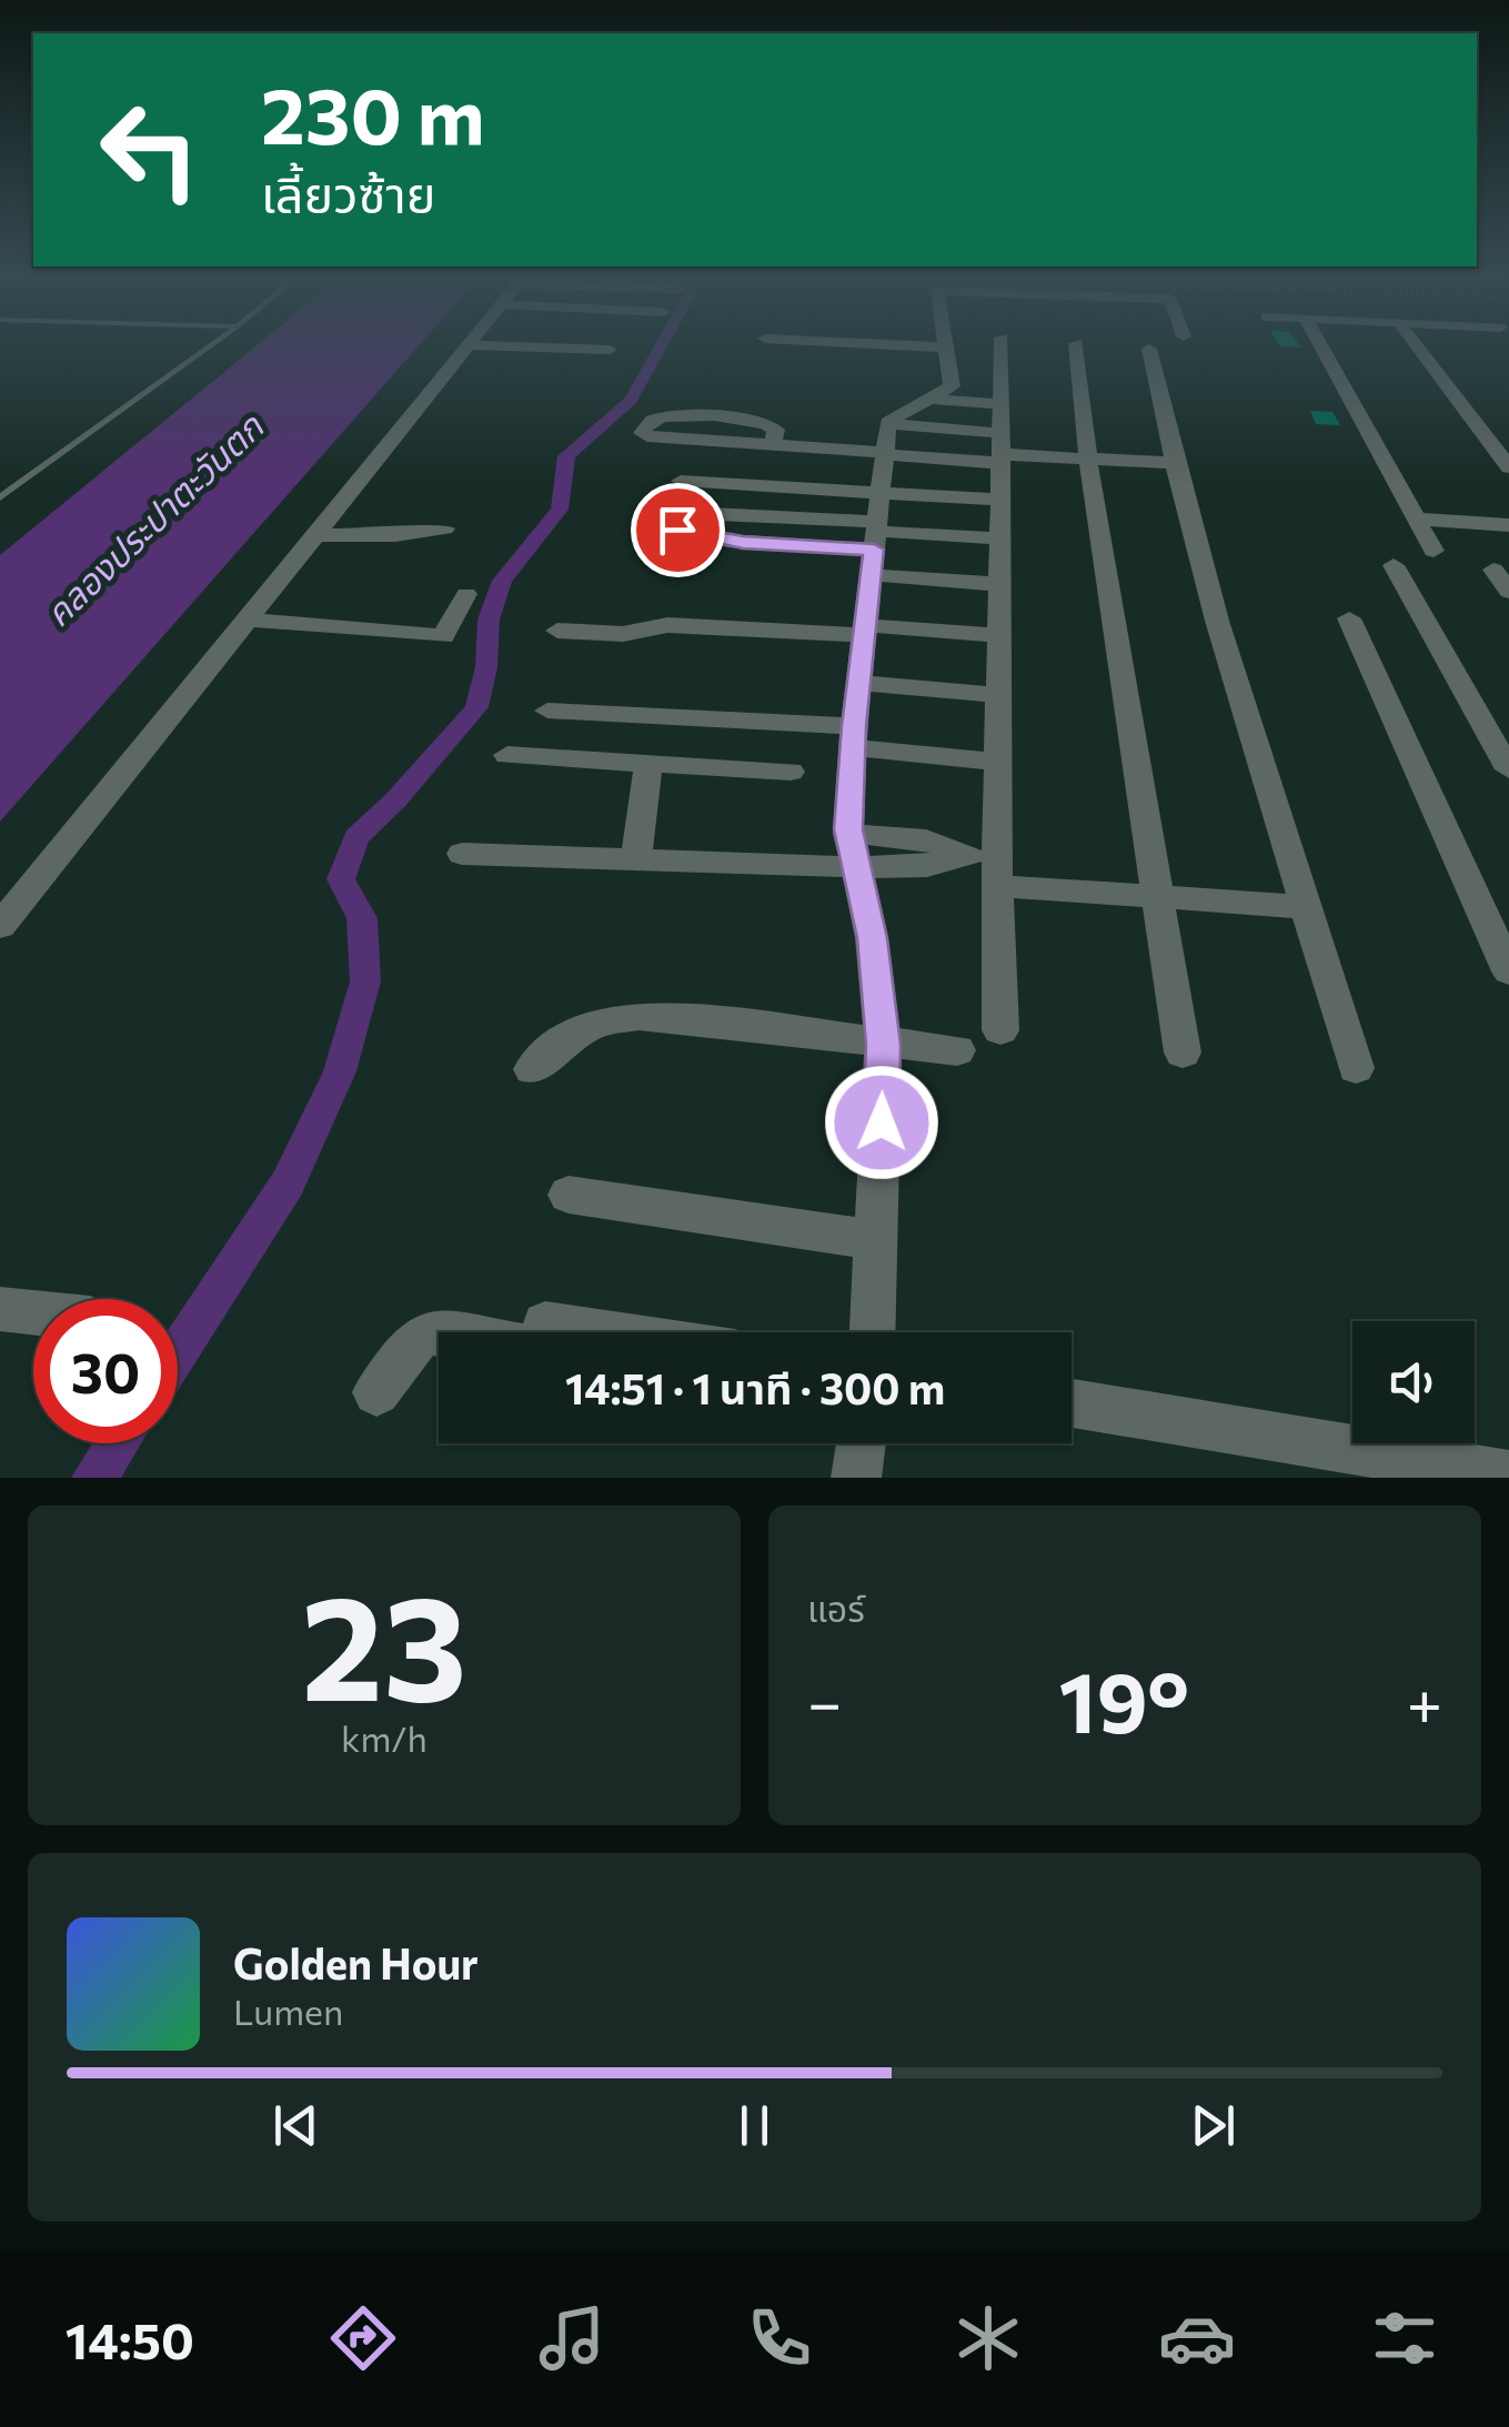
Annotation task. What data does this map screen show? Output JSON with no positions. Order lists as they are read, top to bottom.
{
  "water": ["คลองประปาตะวันตก"],
  "page": {
    "turn": ["230 m", "เลี้ยวซ้าย"],
    "limit": "30",
    "trip": "14:51 · 1 นาที · 300 m",
    "tile": [
      ["23", "km/h"],
      "แอร์"
    ],
    "heat": ["−", "19°", "+"],
    "song": ["Golden Hour", "Lumen"],
    "tabs": "14:50"
  }
}
